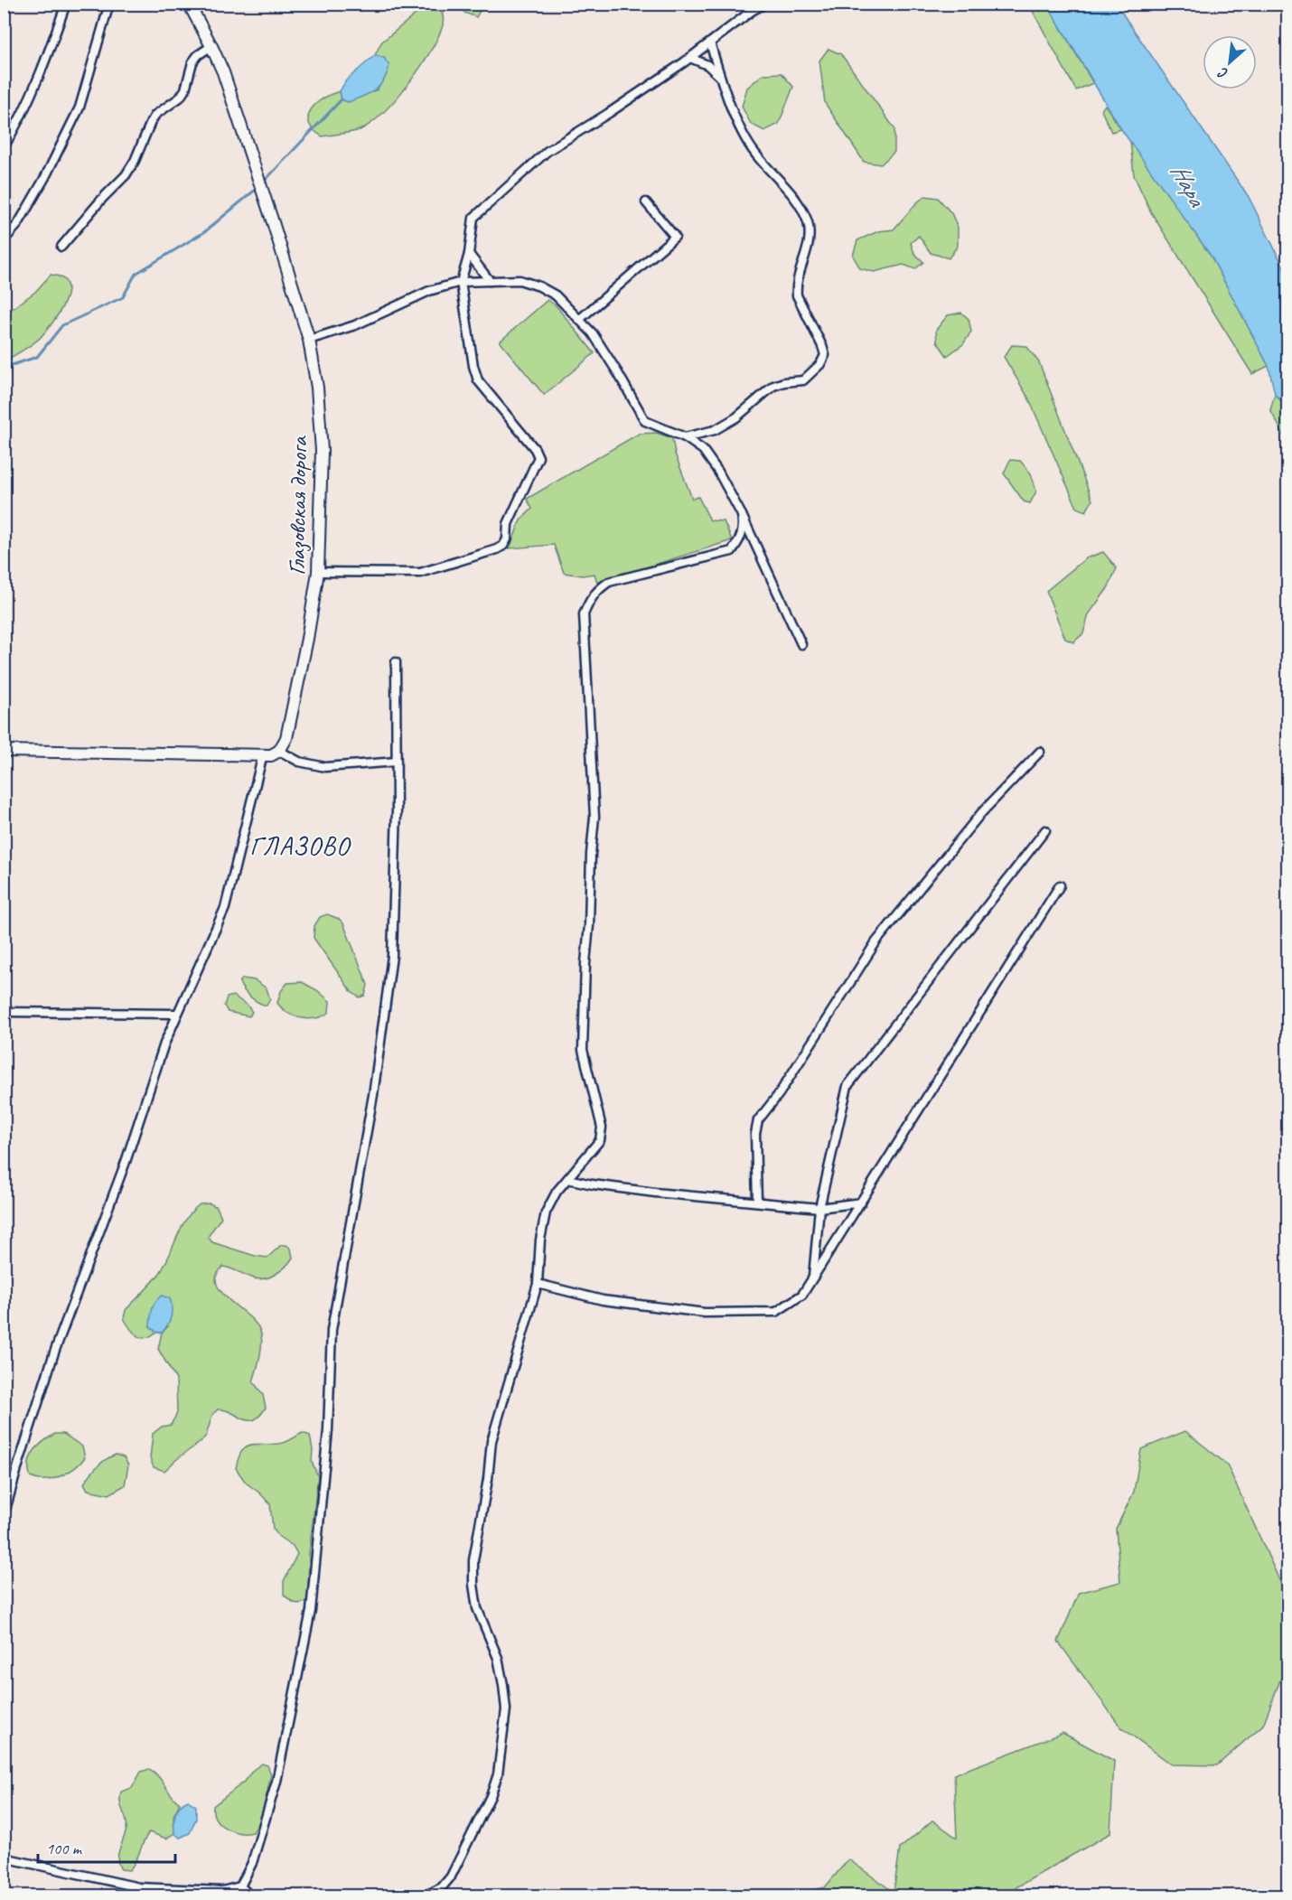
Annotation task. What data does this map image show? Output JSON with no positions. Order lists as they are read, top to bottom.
{
  "streets": {
    "street": ["Глазовская дорога"]
  },
  "districts": ["ГЛАЗОВО"],
  "water": ["Нара"],
  "scale_bar": "100 m",
  "north": "bottom left"
}
